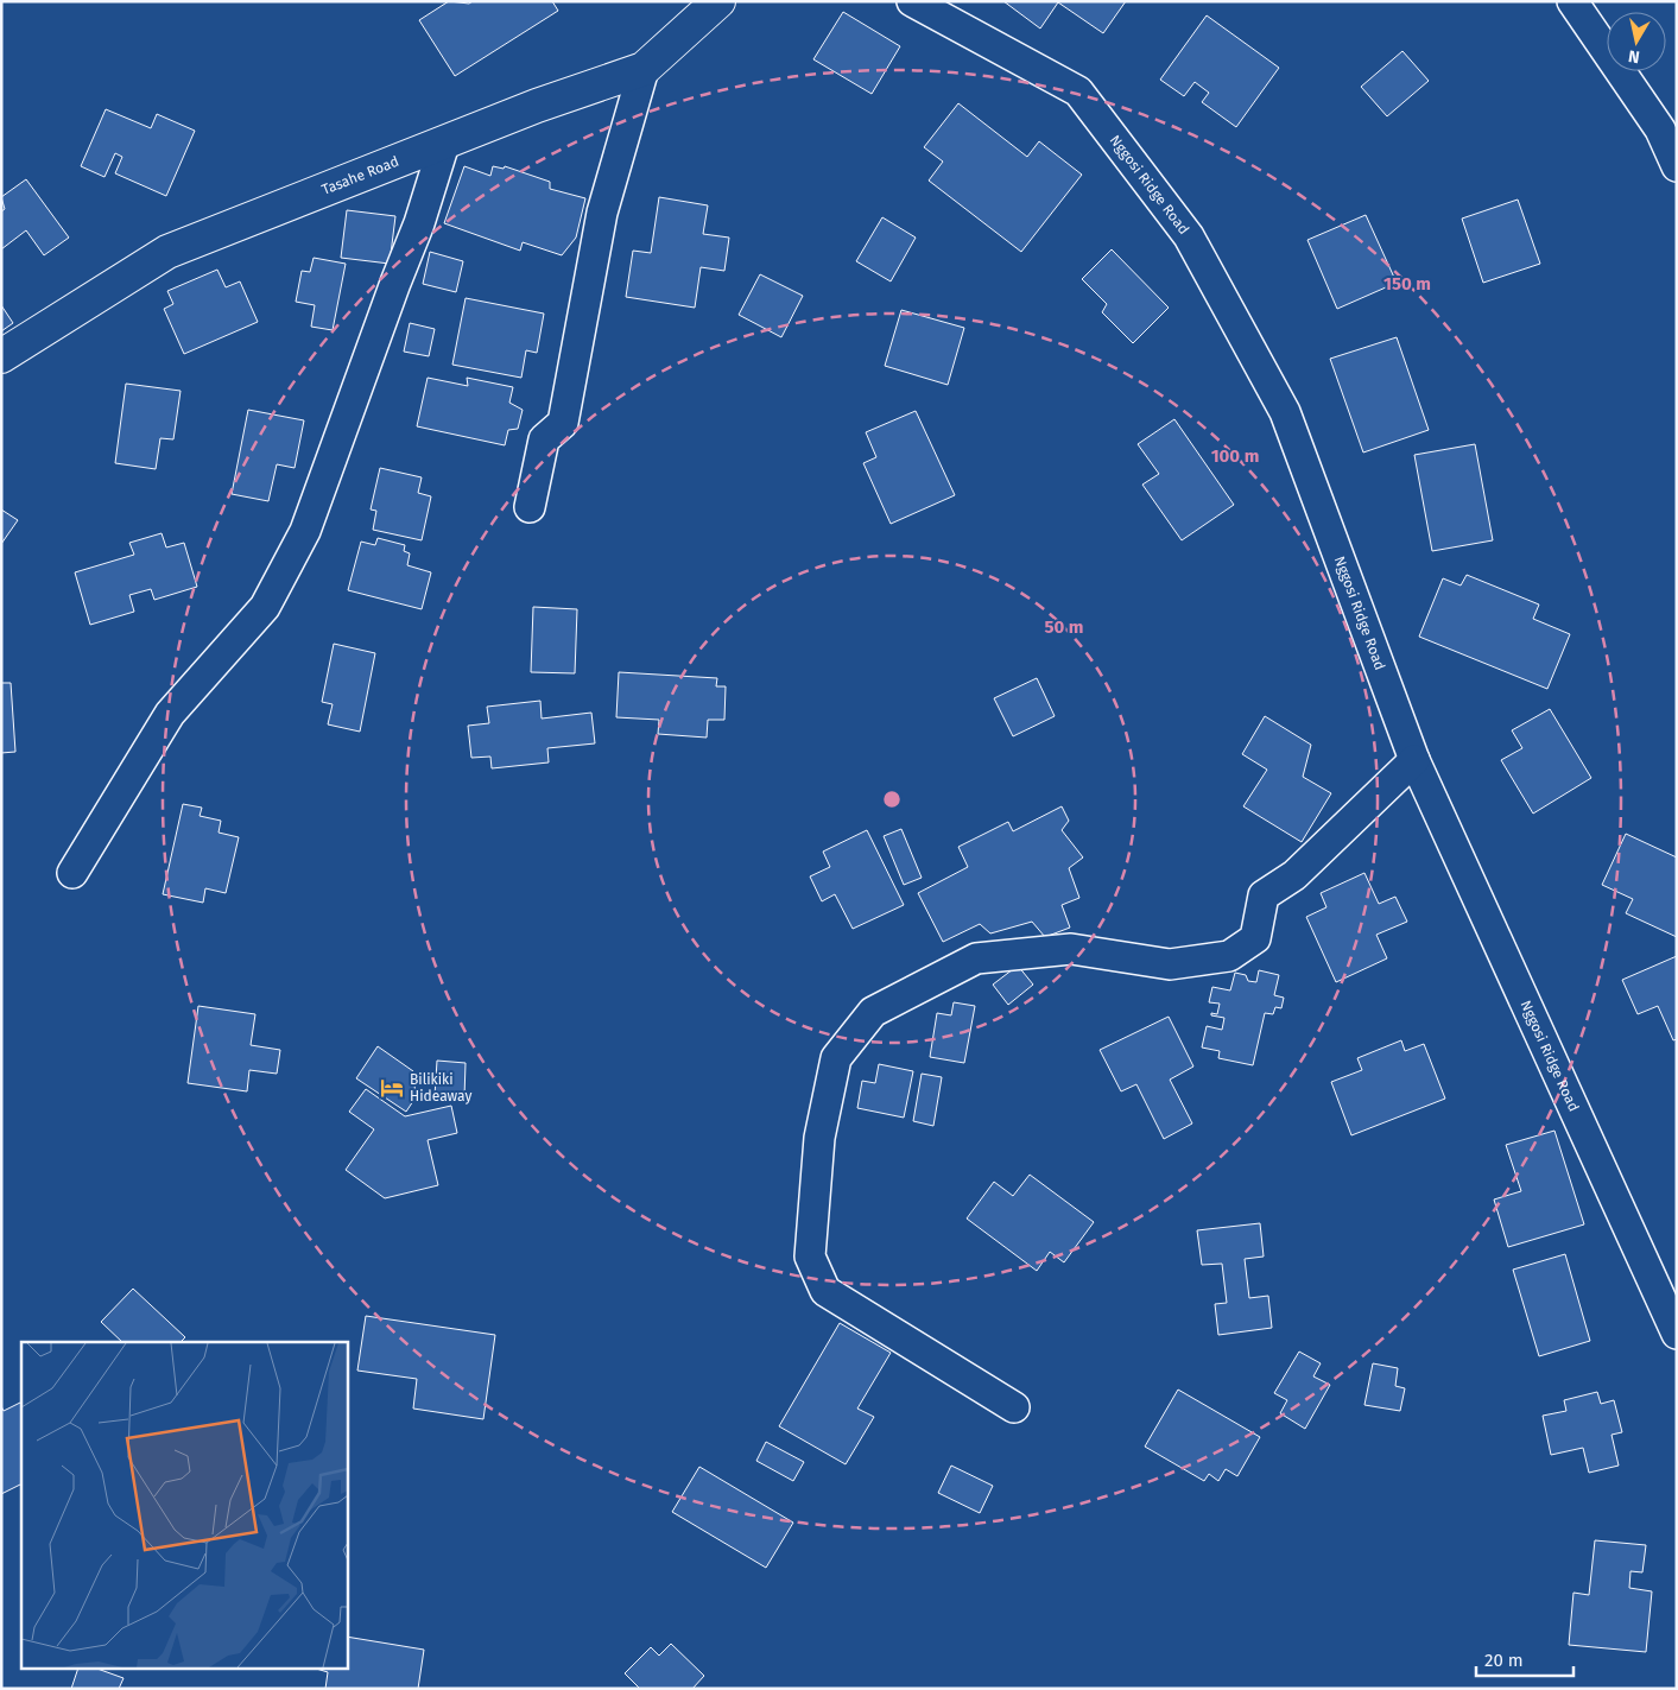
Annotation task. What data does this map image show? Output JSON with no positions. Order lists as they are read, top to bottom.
{
  "streets": {
    "street": ["Tasahe Road", "Nggosi Ridge Road"]
  },
  "places": {
    "hotel": ["Bilikiki Hideaway"]
  },
  "scale_bar": "20 m",
  "north": "bottom",
  "rings": ["150 m", "100 m", "50 m"]
}
